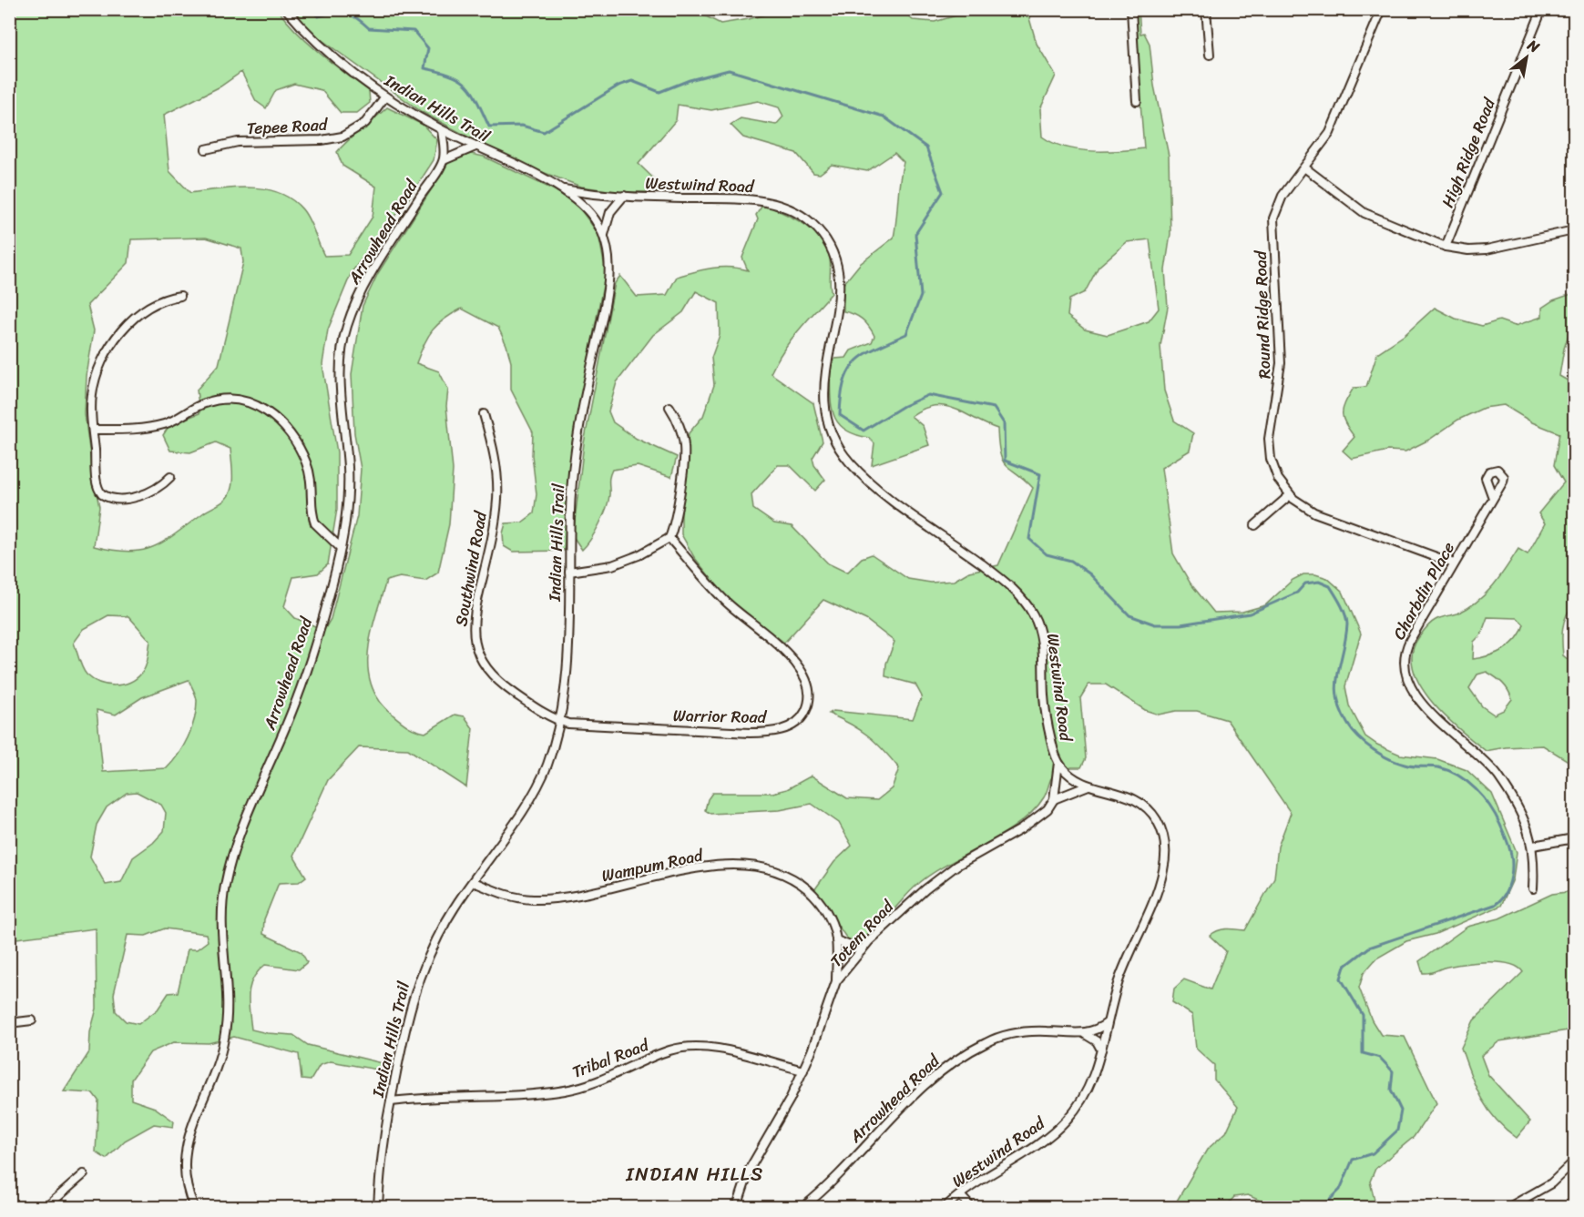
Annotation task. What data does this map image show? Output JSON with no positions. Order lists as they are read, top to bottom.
{
  "streets": {
    "street": [
      "Indian Hills Trail",
      "Tepee Road",
      "High Ridge Road",
      "Westwind Road",
      "Arrowhead Road",
      "Round Ridge Road",
      "Southwind Road",
      "Charbdin Place",
      "Warrior Road",
      "Wampum Road",
      "Totem Road",
      "Tribal Road"
    ]
  },
  "crossings": [
    ["Indian Hills Trail", "Tepee Road"],
    ["Indian Hills Trail", "Westwind Road"],
    ["Indian Hills Trail", "Southwind Road"],
    ["Indian Hills Trail", "Warrior Road"],
    ["Indian Hills Trail", "Wampum Road"],
    ["Indian Hills Trail", "Tribal Road"],
    ["Westwind Road", "Totem Road"],
    ["Round Ridge Road", "Charbdin Place"],
    ["Southwind Road", "Warrior Road"],
    ["Wampum Road", "Totem Road"],
    ["Totem Road", "Tribal Road"]
  ],
  "districts": ["INDIAN HILLS"],
  "north": "top right"
}
